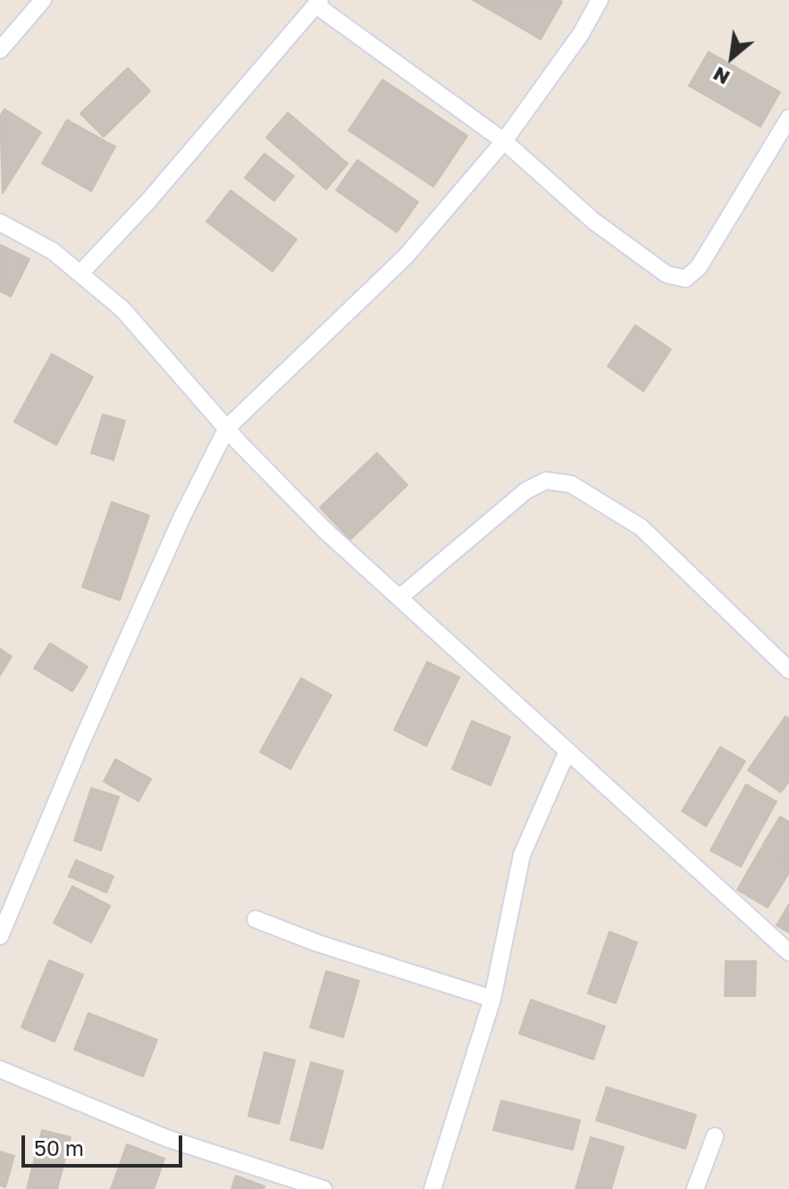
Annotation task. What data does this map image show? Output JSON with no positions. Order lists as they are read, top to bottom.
{
  "scale_bar": "50 m",
  "north": "bottom left"
}
